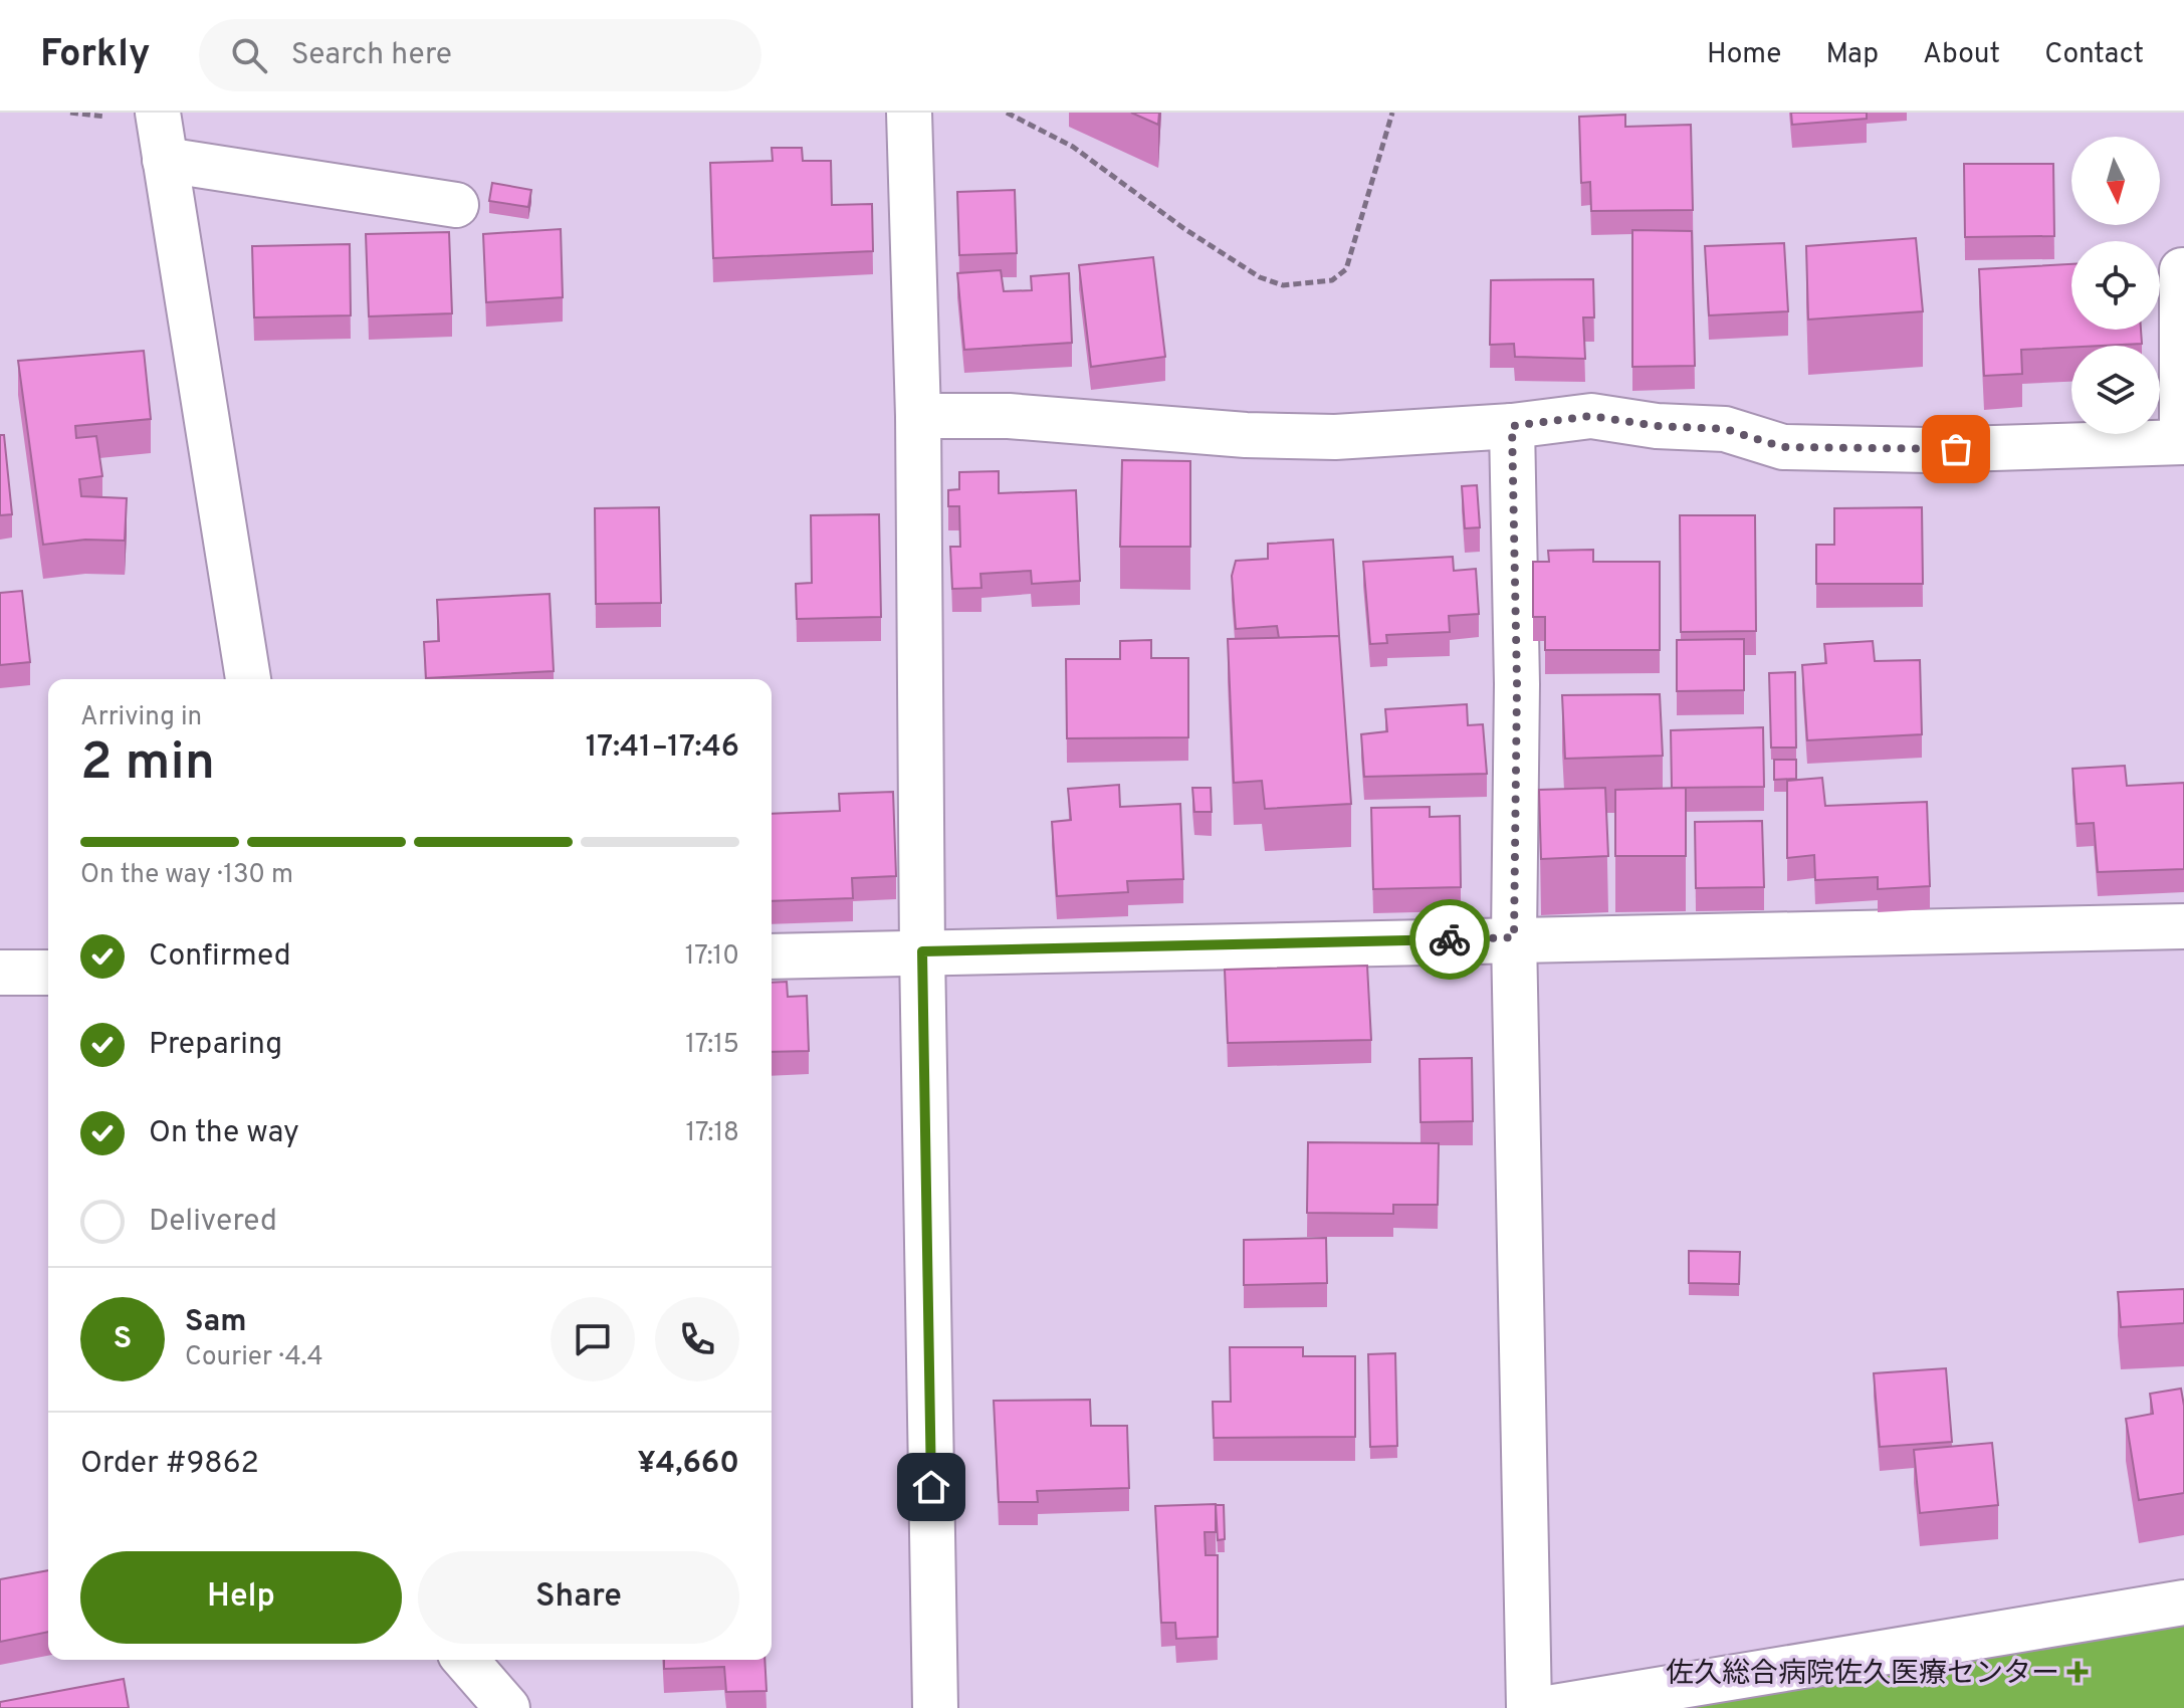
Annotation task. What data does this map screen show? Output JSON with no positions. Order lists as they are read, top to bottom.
{
  "places": {
    "health": ["佐久総合病院佐久医療センター"]
  },
  "north": "bottom",
  "page": {
    "header": "Forkly",
    "search": "Search here",
    "nav": [
      "Home",
      "Map",
      "About",
      "Contact"
    ],
    "heading": ["2 min", "Arriving in", "17:41–17:46"],
    "panel": [
      "Sam",
      "Courier · 4.4",
      "Order #9862",
      "¥4,660"
    ],
    "bar": "On the way · 130 m",
    "list": [
      ["Confirmed", "17:10"],
      ["Preparing", "17:15"],
      ["On the way", "17:18"],
      "Delivered"
    ],
    "round": "S",
    "buttons": ["Help", "Share"]
  }
}
